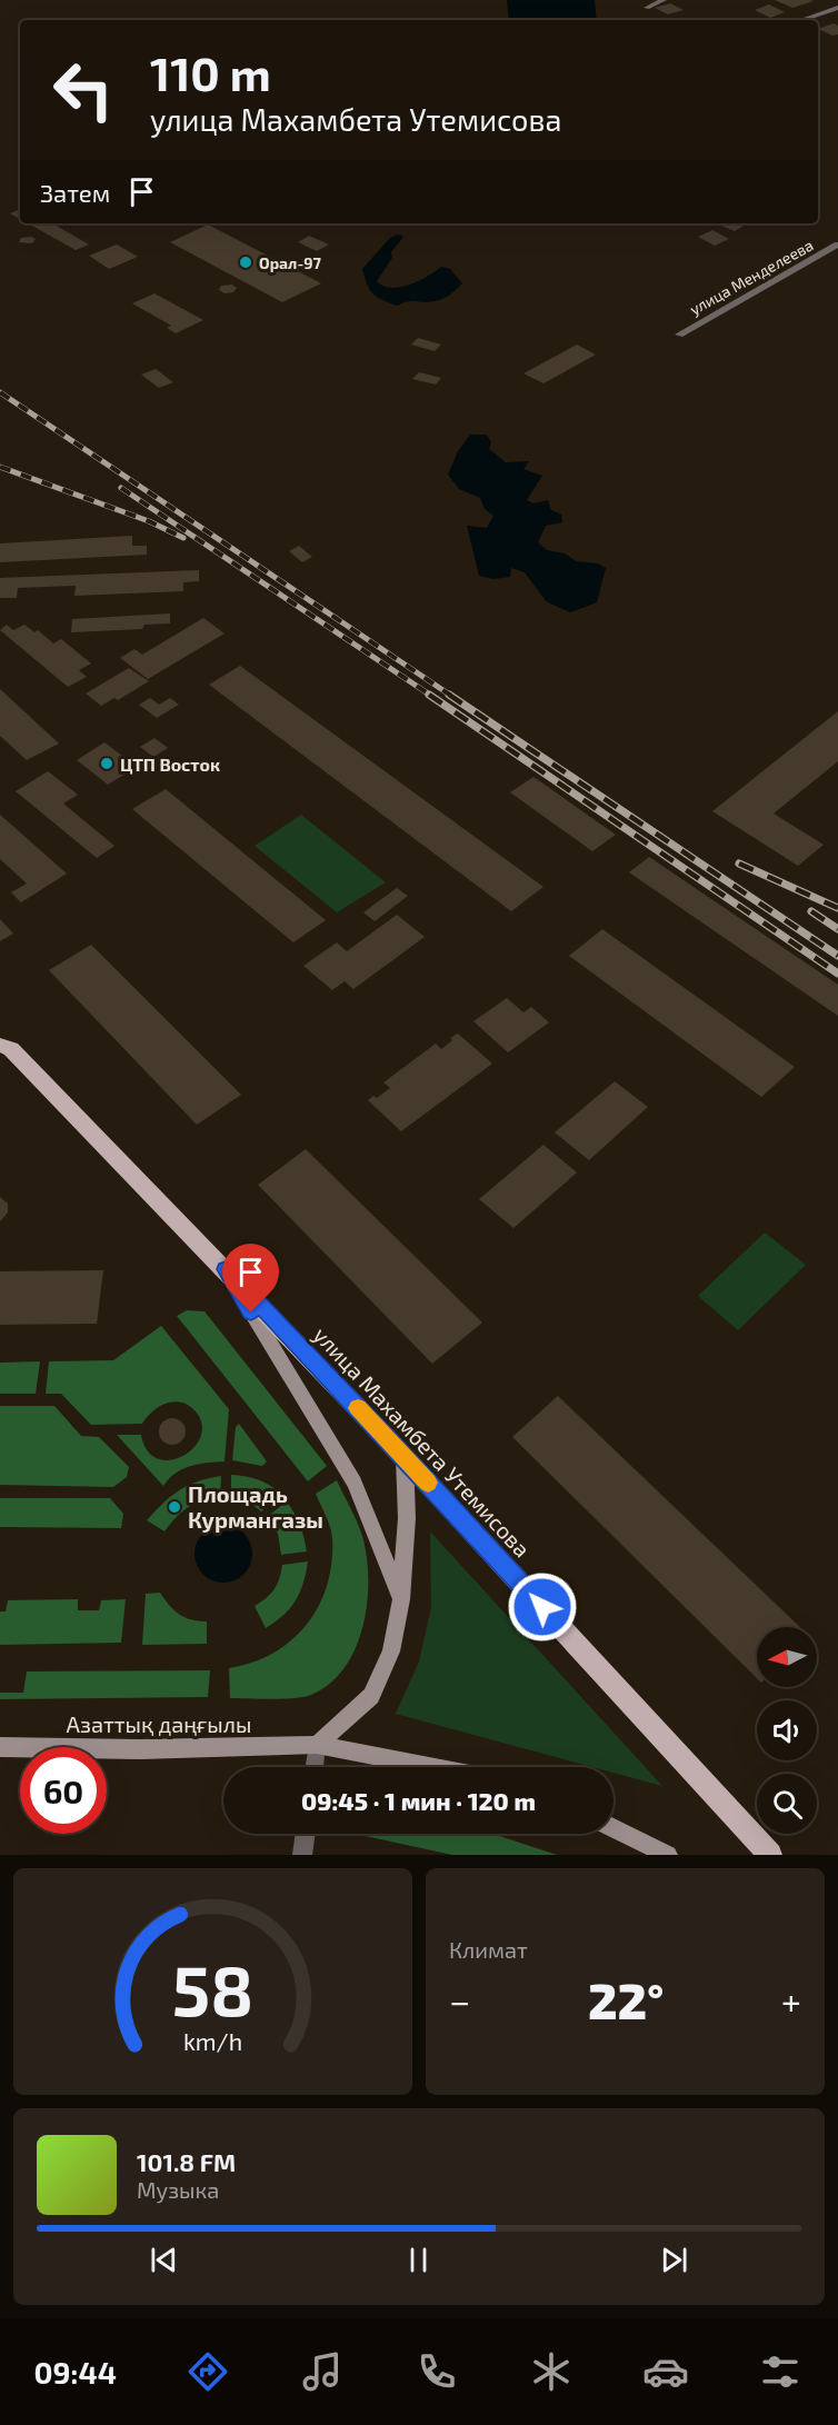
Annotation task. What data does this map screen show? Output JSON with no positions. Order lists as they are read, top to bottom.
{
  "streets": {
    "main road": ["улица Махамбета Утемисова"],
    "street": ["улица Менделеева", "Азаттық даңғылы"]
  },
  "places": ["Орал-97", "ЦТП Восток", "Площадь Курмангазы"],
  "north": "left",
  "page": {
    "turn": ["110 m", "улица Махамбета Утемисова"],
    "then": "Затем",
    "limit": "60",
    "trip": "09:45 · 1 мин · 120 m",
    "tile": "Климат",
    "heat": ["−", "22°", "+"],
    "song": ["101.8 FM", "Музыка"],
    "tabs": "09:44",
    "gauge": ["58", "km/h"]
  }
}
